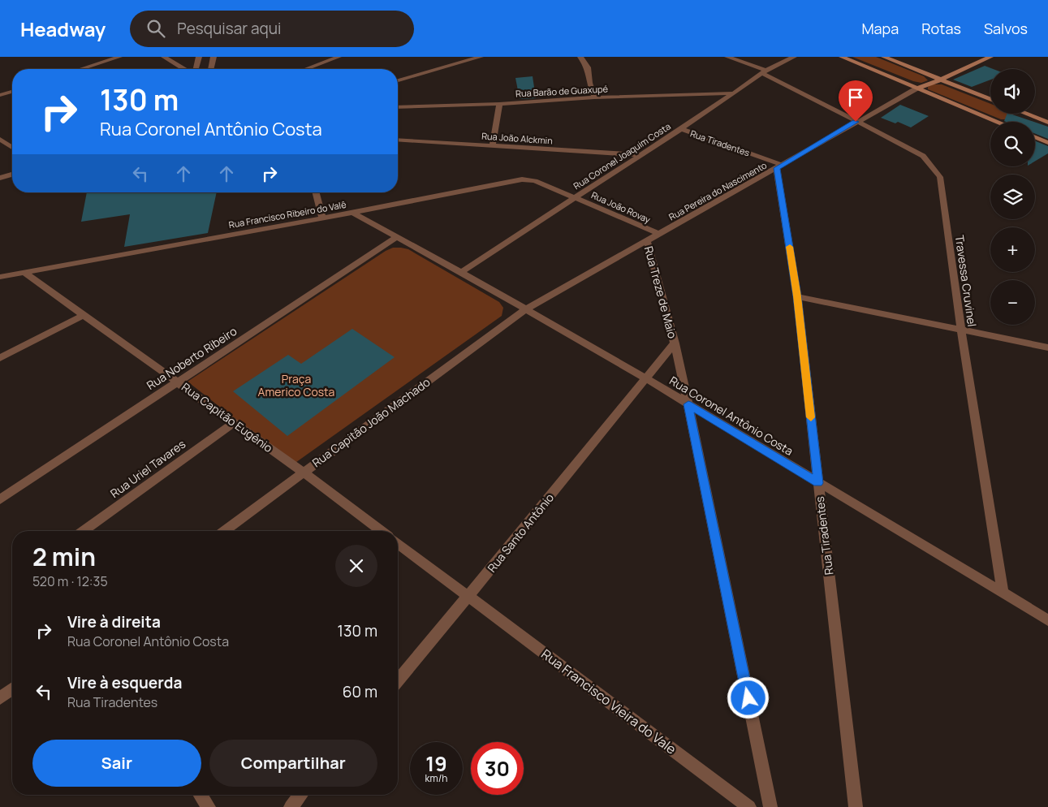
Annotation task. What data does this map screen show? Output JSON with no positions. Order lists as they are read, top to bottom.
{
  "streets": {
    "main road": ["Rua Pereira do Nascimento"],
    "street": [
      "Rua Barão de Guaxupé",
      "Rua João Alckmin",
      "Rua Tiradentes",
      "Rua Coronel Joaquim Costa",
      "Rua João Rovay",
      "Rua Francisco Ribeiro do Valê",
      "Travessa Cruvinel",
      "Rua Treze de Maio",
      "Rua Noberto Ribeiro",
      "Rua Coronel Antônio Costa",
      "Rua Capitão Eugênio",
      "Rua Capitão João Machado",
      "Rua Uriel Tavares",
      "Rua Santo Antônio",
      "Rua Francisco Vieira do Vale"
    ]
  },
  "crossings": [
    ["Rua Barão de Guaxupé", "Rua Coronel Joaquim Costa"],
    ["Rua João Alckmin", "Rua Coronel Joaquim Costa"],
    ["Rua Tiradentes", "Rua Coronel Joaquim Costa"],
    ["Rua Tiradentes", "Rua Pereira do Nascimento"],
    ["Rua Tiradentes", "Rua Coronel Antônio Costa"],
    ["Rua Coronel Joaquim Costa", "Rua João Rovay"],
    ["Rua Coronel Joaquim Costa", "Rua Francisco Ribeiro do Valê"],
    ["Rua Coronel Joaquim Costa", "Travessa Cruvinel"],
    ["Rua Pereira do Nascimento", "Rua João Rovay"],
    ["Rua Pereira do Nascimento", "Travessa Cruvinel"],
    ["Rua Pereira do Nascimento", "Rua Treze de Maio"],
    ["Rua Pereira do Nascimento", "Rua Coronel Antônio Costa"],
    ["Rua Pereira do Nascimento", "Rua Capitão João Machado"],
    ["Rua João Rovay", "Rua Francisco Ribeiro do Valê"],
    ["Rua Francisco Ribeiro do Valê", "Rua Capitão Eugênio"],
    ["Travessa Cruvinel", "Rua Coronel Antônio Costa"],
    ["Rua Treze de Maio", "Rua Coronel Antônio Costa"],
    ["Rua Treze de Maio", "Rua Santo Antônio"],
    ["Rua Noberto Ribeiro", "Rua Capitão Eugênio"],
    ["Rua Coronel Antônio Costa", "Rua Capitão João Machado"],
    ["Rua Coronel Antônio Costa", "Rua Santo Antônio"],
    ["Rua Capitão Eugênio", "Rua Capitão João Machado"],
    ["Rua Capitão Eugênio", "Rua Uriel Tavares"],
    ["Rua Santo Antônio", "Rua Francisco Vieira do Vale"]
  ],
  "parks": ["Praça Americo Costa"],
  "page": {
    "header": "Headway",
    "search": "Pesquisar aqui",
    "nav": ["Mapa", "Rotas", "Salvos"],
    "map_buttons": ["+", "−"],
    "turn": ["130 m", "Rua Coronel Antônio Costa"],
    "heading": ["2 min", "520 m · 12:35"],
    "list": [
      {
        "name": "Vire à direita",
        "note": "Rua Coronel Antônio Costa",
        "value": "130 m"
      },
      {
        "name": "Vire à esquerda",
        "note": "Rua Tiradentes",
        "value": "60 m"
      }
    ],
    "buttons": ["Sair", "Compartilhar"],
    "speed": "19 km/h",
    "limit": "30"
  }
}
